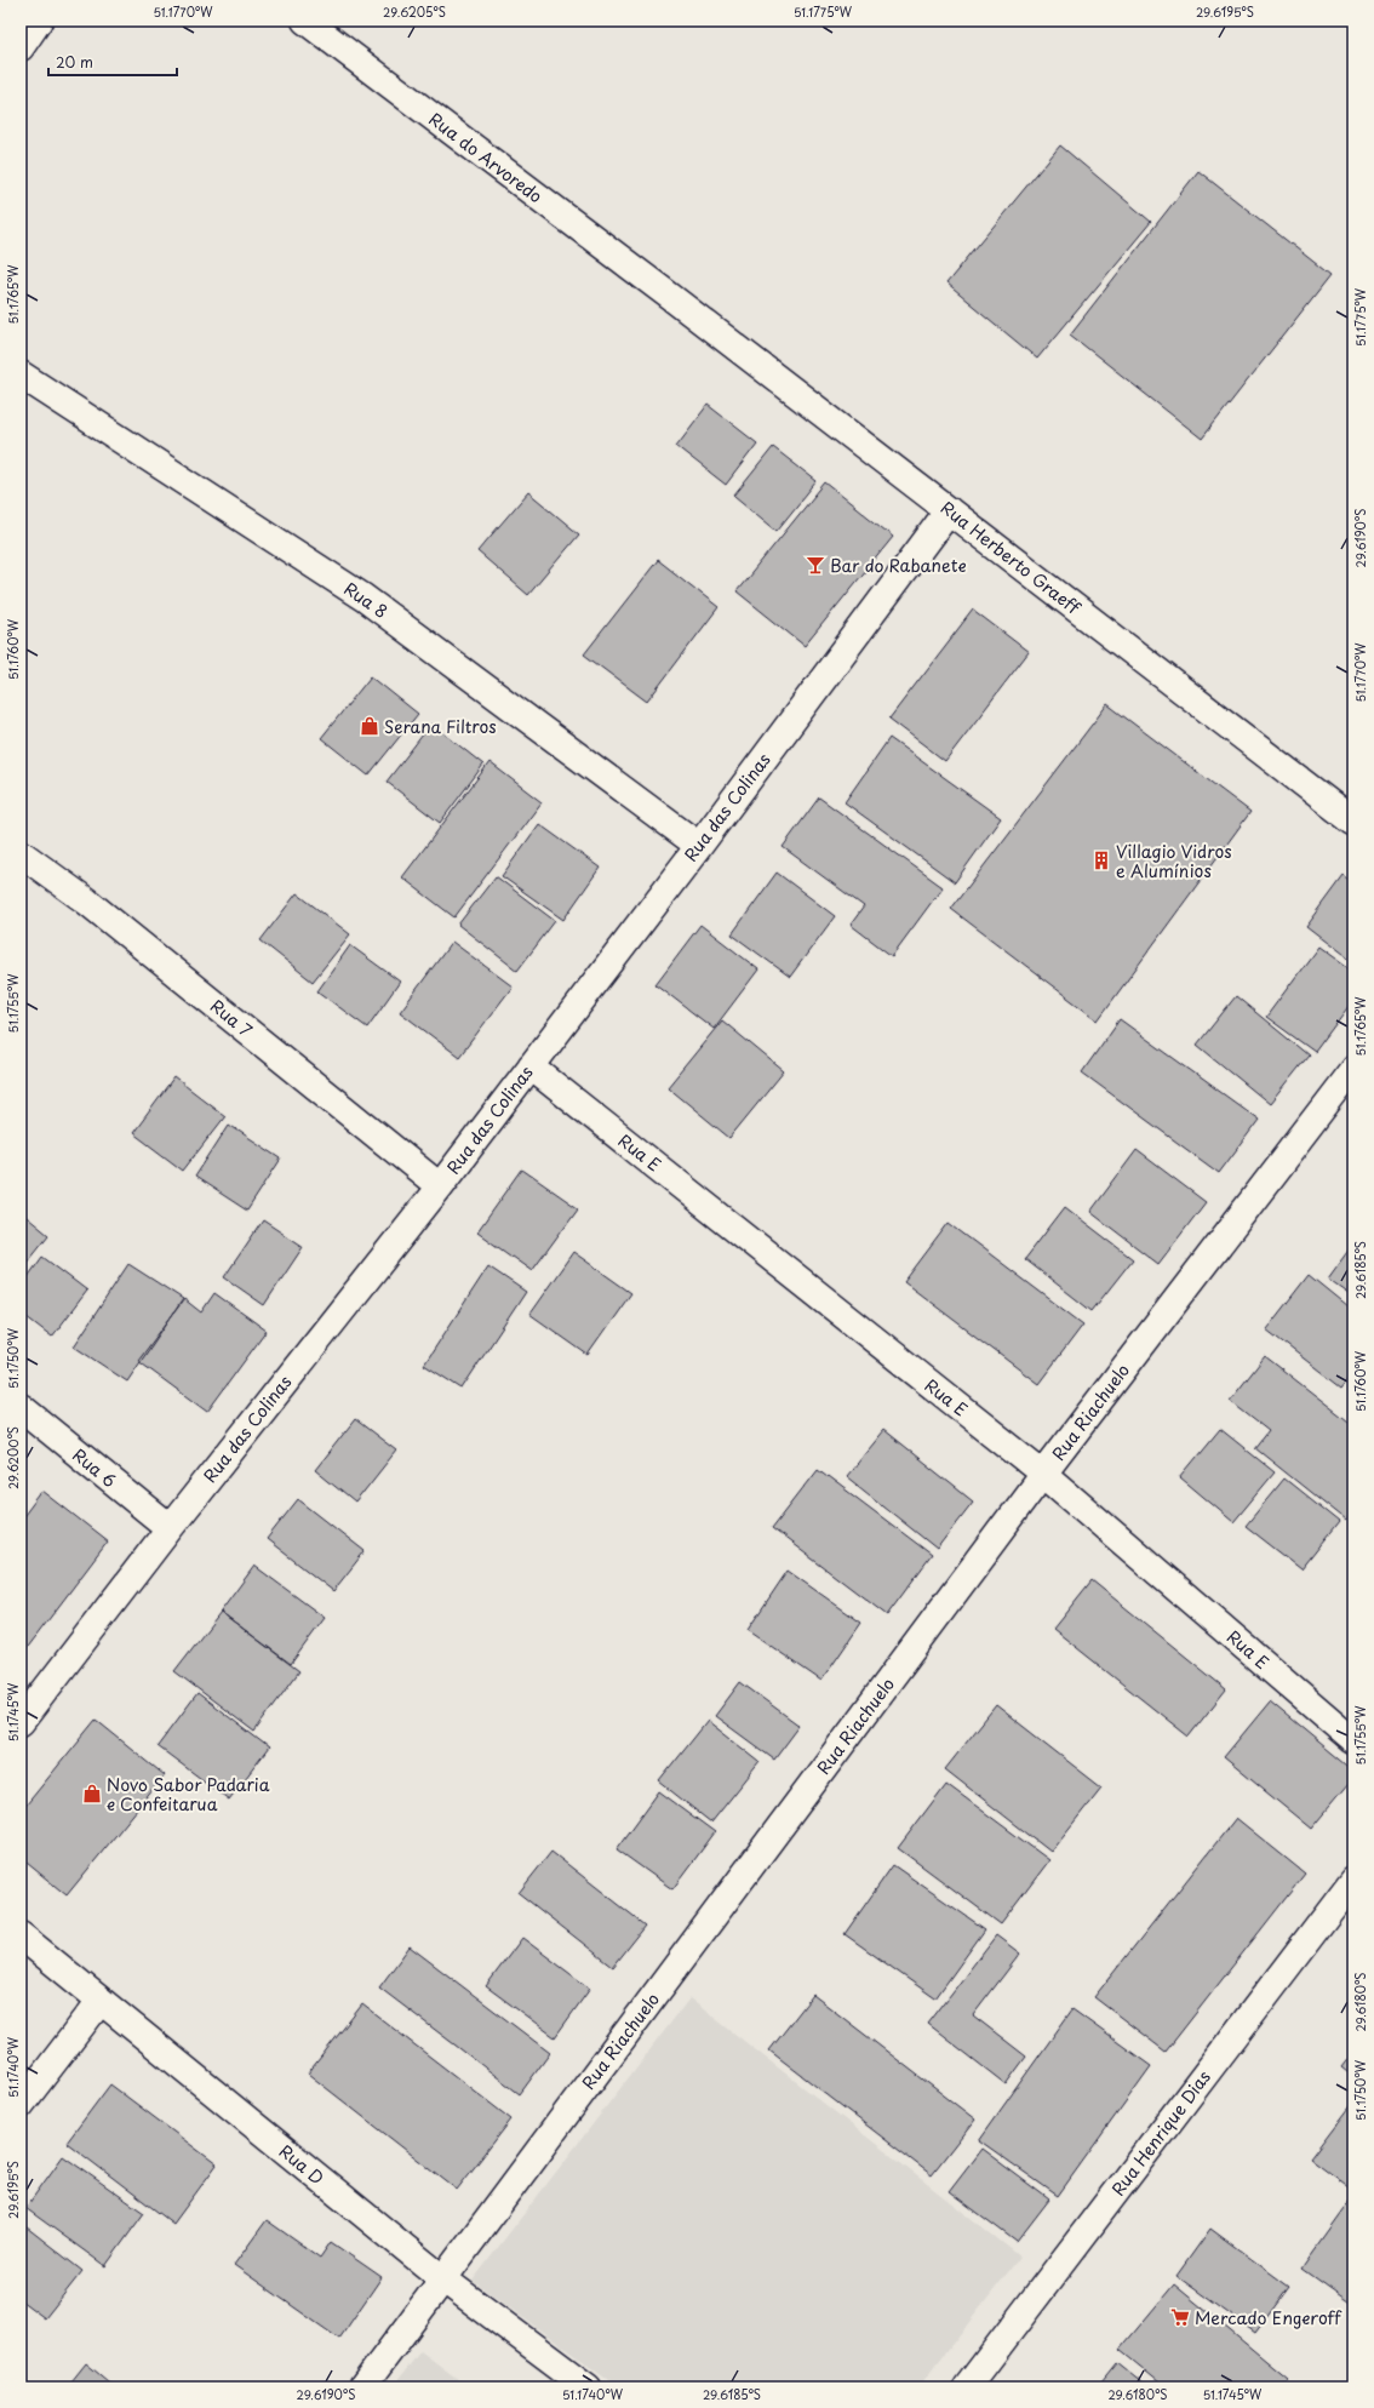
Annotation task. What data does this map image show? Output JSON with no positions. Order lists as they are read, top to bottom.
{
  "streets": {
    "street": [
      "Rua do Arvoredo",
      "Rua Herberto Graeff",
      "Rua 8",
      "Rua das Colinas",
      "Rua 7",
      "Rua E",
      "Rua Riachuelo",
      "Rua 6",
      "Rua Henrique Dias",
      "Rua D"
    ]
  },
  "crossings": [
    ["Rua do Arvoredo", "Rua Herberto Graeff"],
    ["Rua Herberto Graeff", "Rua das Colinas"],
    ["Rua 8", "Rua das Colinas"],
    ["Rua das Colinas", "Rua 7"],
    ["Rua das Colinas", "Rua E"],
    ["Rua das Colinas", "Rua 6"],
    ["Rua E", "Rua Riachuelo"],
    ["Rua Riachuelo", "Rua D"]
  ],
  "places": {
    "bar": ["Bar do Rabanete"],
    "shop": ["Serana Filtros", "Novo Sabor Padaria e Confeitarua"],
    "building": ["Villagio Vidros e Alumínios"],
    "supermarket": ["Mercado Engeroff"]
  },
  "scale_bar": "20 m",
  "coordinates": [
    "51.1770°W",
    "29.6205°S",
    "51.1775°W",
    "29.6195°S",
    "51.1765°W",
    "29.6190°S",
    "51.1760°W",
    "51.1755°W",
    "29.6185°S",
    "51.1750°W",
    "29.6200°S",
    "51.1745°W",
    "29.6180°S",
    "51.1740°W"
  ]
}
